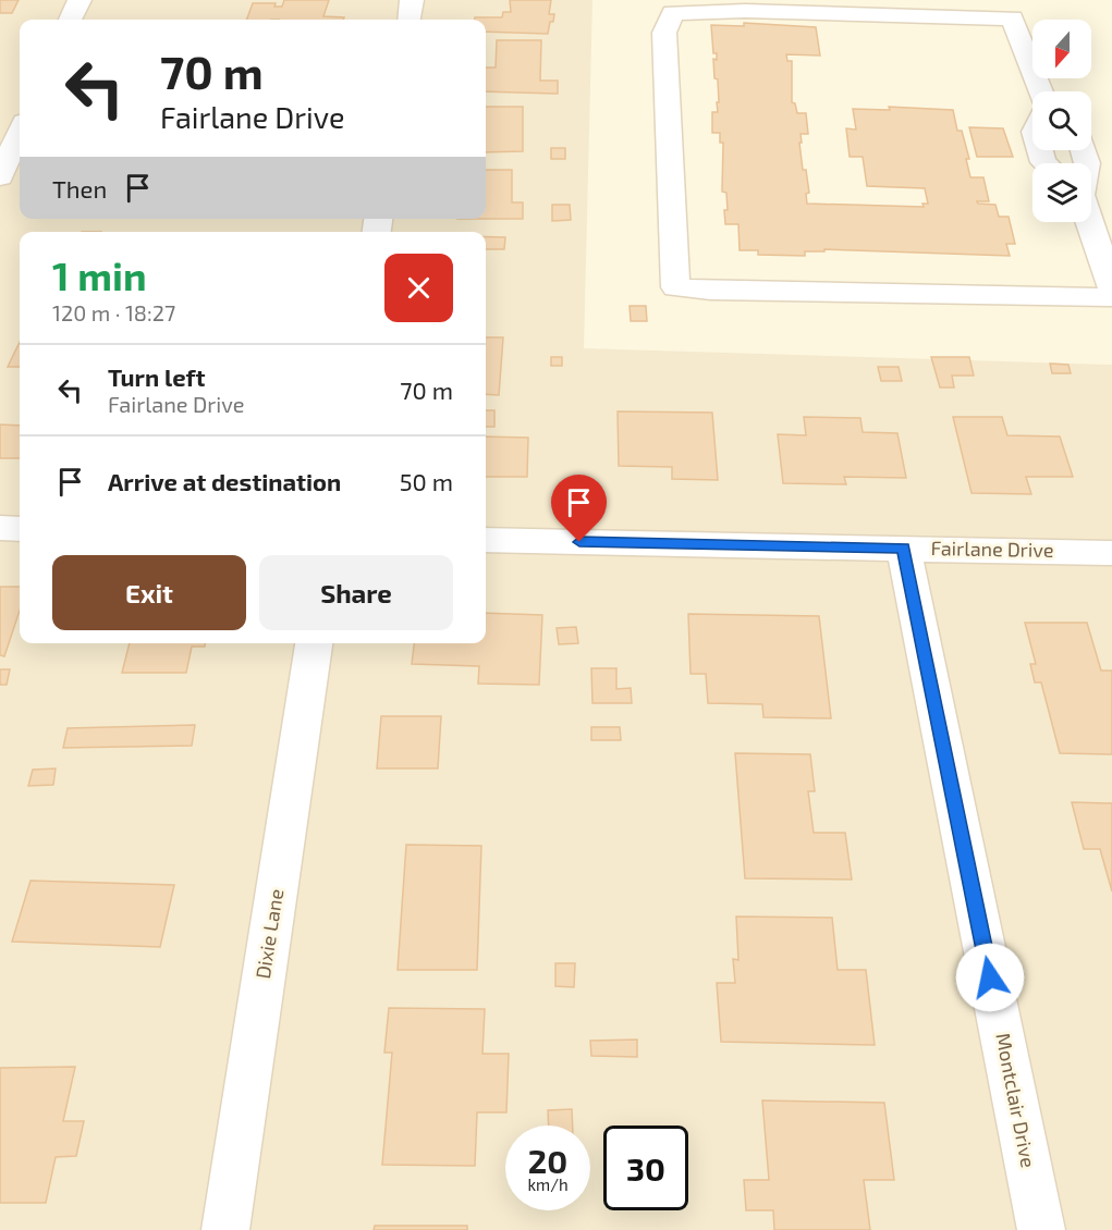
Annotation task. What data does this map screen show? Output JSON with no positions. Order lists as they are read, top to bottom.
{
  "streets": {
    "street": ["Fairlane Drive", "Dixie Lane", "Montclair Drive"]
  },
  "crossings": [
    ["Fairlane Drive", "Montclair Drive"]
  ],
  "north": "bottom",
  "page": {
    "turn": ["70 m", "Fairlane Drive"],
    "then": "Then",
    "heading": ["1 min", "120 m · 18:27"],
    "list": [
      {
        "name": "Turn left",
        "note": "Fairlane Drive",
        "value": "70 m"
      },
      {
        "name": "Arrive at destination",
        "value": "50 m"
      }
    ],
    "buttons": ["Exit", "Share"],
    "speed": "20 km/h",
    "limit": "30"
  }
}
